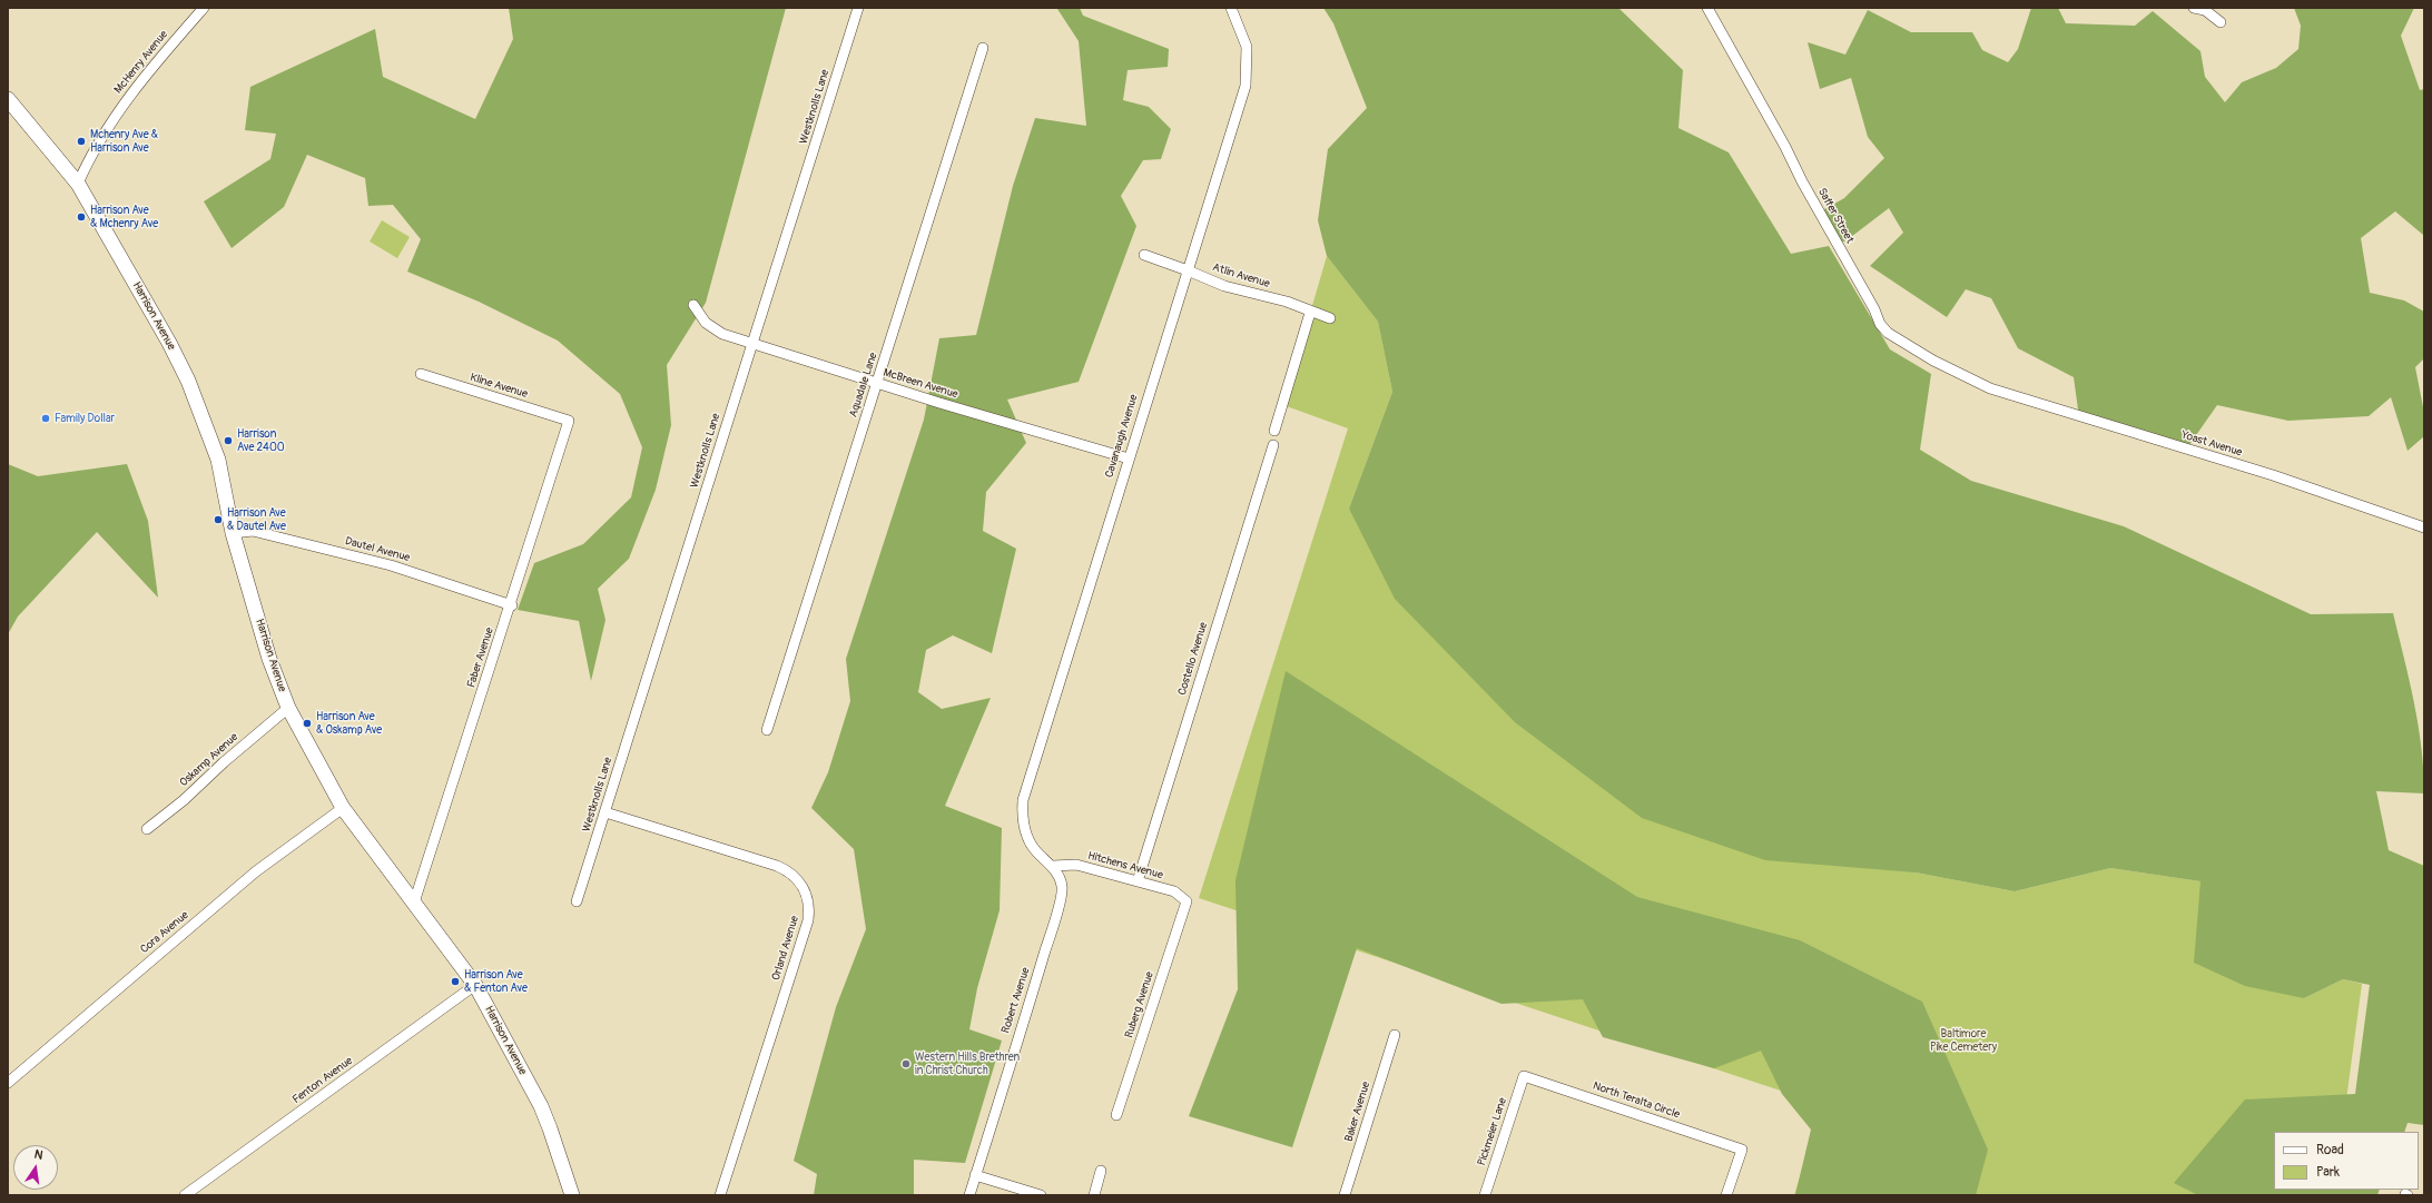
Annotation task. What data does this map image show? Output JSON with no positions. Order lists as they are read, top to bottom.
{
  "streets": {
    "main road": ["Harrison Avenue"],
    "street": [
      "McHenry Avenue",
      "Westknolls Lane",
      "Saffer Street",
      "Atlin Avenue",
      "McBreen Avenue",
      "Aquadale Lane",
      "Kline Avenue",
      "Cavanaugh Avenue",
      "Yoast Avenue",
      "Dautel Avenue",
      "Faber Avenue",
      "Costello Avenue",
      "Oskamp Avenue",
      "Hitchens Avenue",
      "Cora Avenue",
      "Orland Avenue",
      "Robert Avenue",
      "Ruberg Avenue",
      "Fenton Avenue",
      "North Teralta Circle",
      "Baker Avenue",
      "Pickmeier Lane"
    ]
  },
  "crossings": [
    ["McHenry Avenue", "Harrison Avenue"],
    ["Westknolls Lane", "McBreen Avenue"],
    ["Westknolls Lane", "Orland Avenue"],
    ["Saffer Street", "Yoast Avenue"],
    ["Atlin Avenue", "Cavanaugh Avenue"],
    ["Harrison Avenue", "Dautel Avenue"],
    ["Harrison Avenue", "Faber Avenue"],
    ["Harrison Avenue", "Oskamp Avenue"],
    ["Harrison Avenue", "Cora Avenue"],
    ["Harrison Avenue", "Fenton Avenue"],
    ["McBreen Avenue", "Aquadale Lane"],
    ["McBreen Avenue", "Cavanaugh Avenue"],
    ["Kline Avenue", "Faber Avenue"],
    ["Cavanaugh Avenue", "Hitchens Avenue"],
    ["Cavanaugh Avenue", "Robert Avenue"],
    ["Dautel Avenue", "Faber Avenue"],
    ["Costello Avenue", "Hitchens Avenue"],
    ["Hitchens Avenue", "Robert Avenue"],
    ["Hitchens Avenue", "Ruberg Avenue"],
    ["North Teralta Circle", "Pickmeier Lane"]
  ],
  "parks": ["Baltimore Pike Cemetery"],
  "places": [
    "Mchenry Ave & Harrison Ave",
    "Harrison Ave & Mchenry Ave",
    "Family Dollar",
    "Harrison Ave 2400",
    "Harrison Ave & Dautel Ave",
    "Harrison Ave & Oskamp Ave",
    "Harrison Ave & Fenton Ave",
    "Western Hills Brethren in Christ Church"
  ],
  "legend": ["Road", "Park"],
  "north": "top"
}
